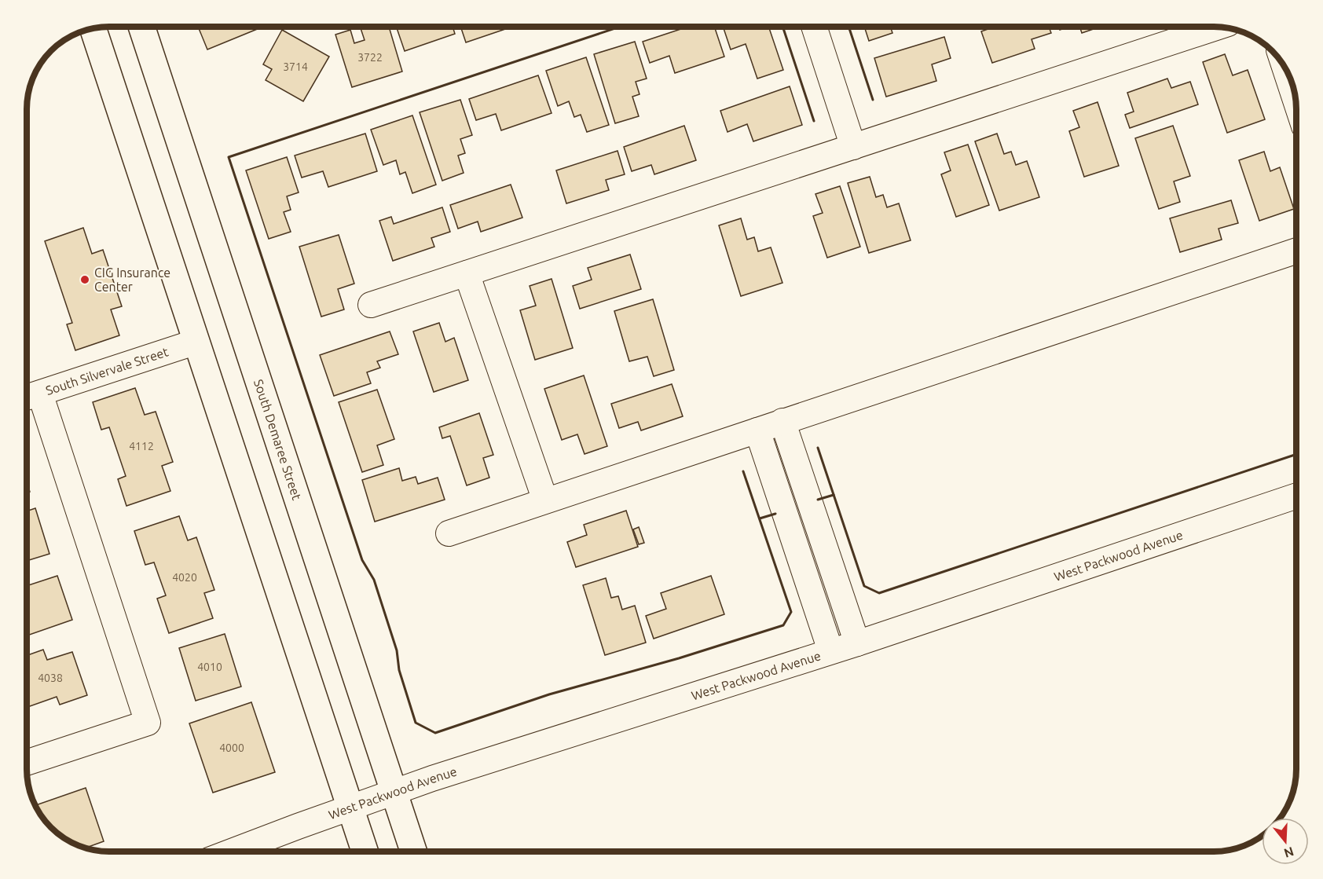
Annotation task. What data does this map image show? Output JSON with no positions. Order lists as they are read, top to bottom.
{
  "streets": {
    "main road": ["South Demaree Street"],
    "street": ["South Silvervale Street", "West Packwood Avenue"]
  },
  "crossings": [
    ["South Demaree Street", "West Packwood Avenue"]
  ],
  "places": ["CIG Insurance Center"],
  "house_numbers": [
    "3722",
    "3714",
    "4112",
    "4020",
    "4010",
    "4038",
    "4000"
  ],
  "north": "bottom"
}
